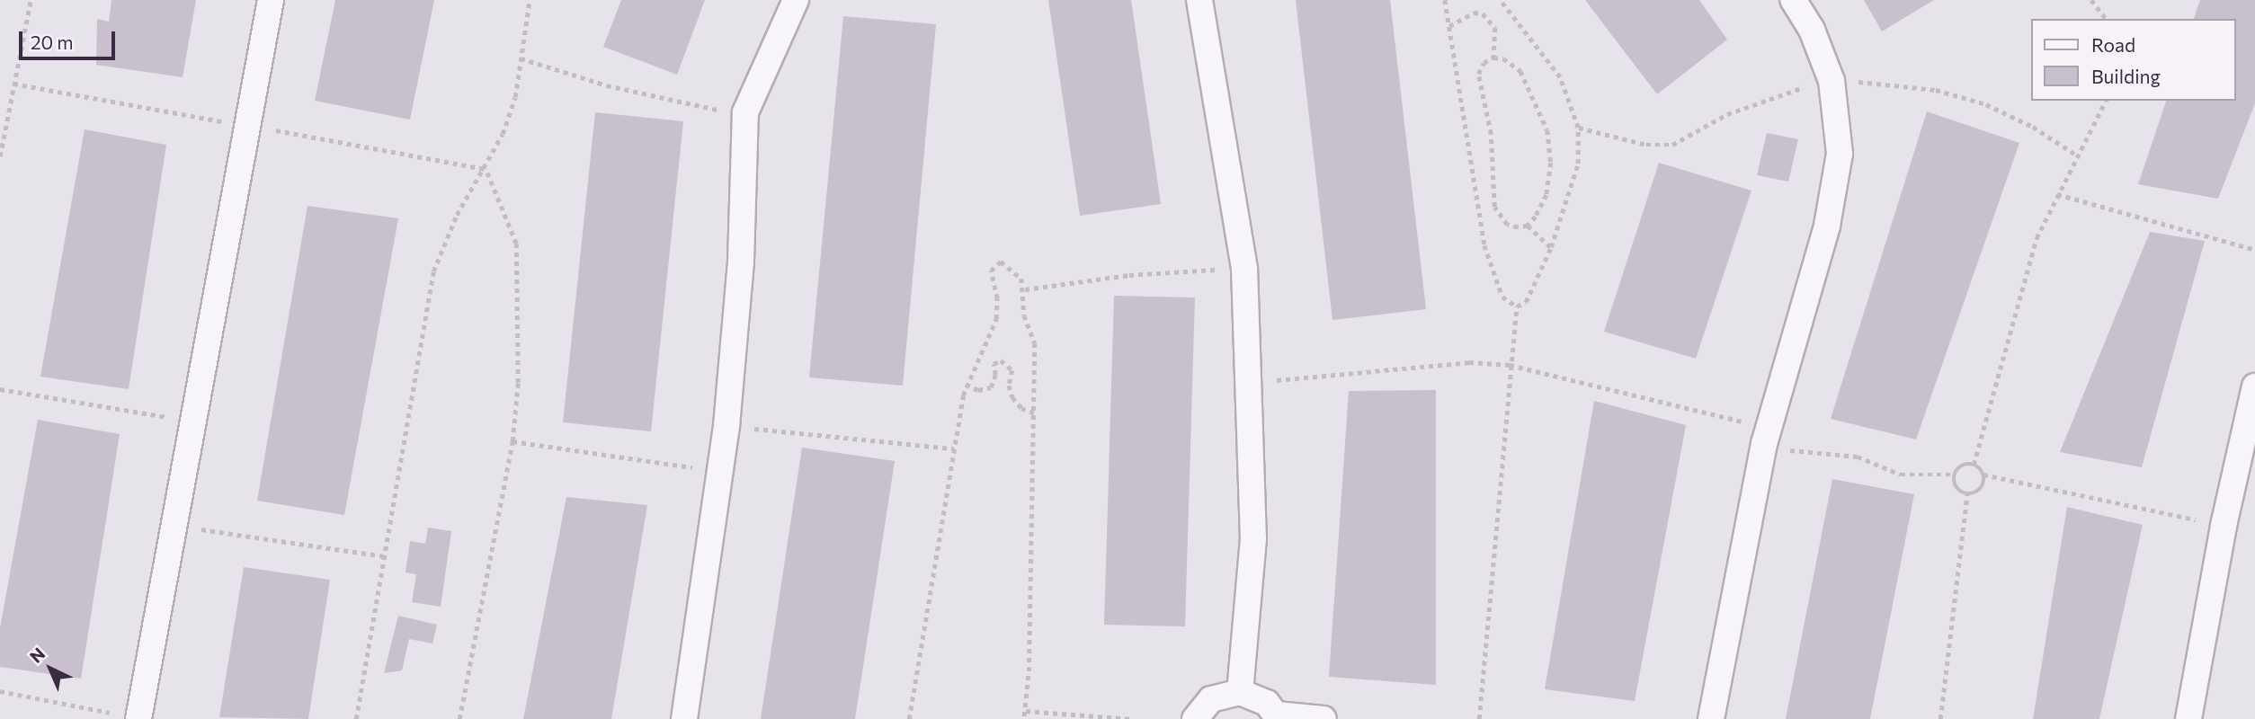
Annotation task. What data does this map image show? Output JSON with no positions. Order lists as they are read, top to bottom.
{
  "legend": ["Road", "Building"],
  "scale_bar": "20 m",
  "north": "top left"
}
